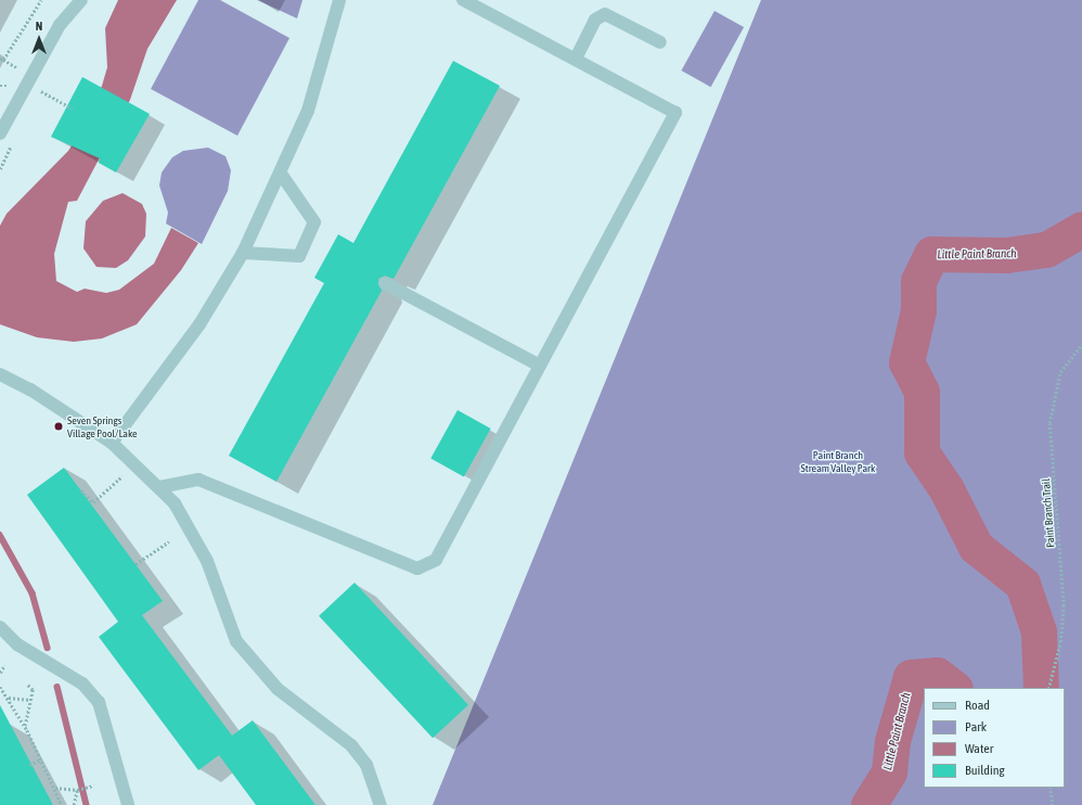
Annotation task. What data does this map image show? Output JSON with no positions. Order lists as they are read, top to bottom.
{
  "streets": {
    "path": ["Paint Branch Trail"]
  },
  "water": ["Little Paint Branch"],
  "parks": ["Paint Branch Stream Valley Park"],
  "places": ["Seven Springs Village Pool/Lake"],
  "legend": [
    "Road",
    "Park",
    "Water",
    "Building"
  ],
  "north": "top"
}
